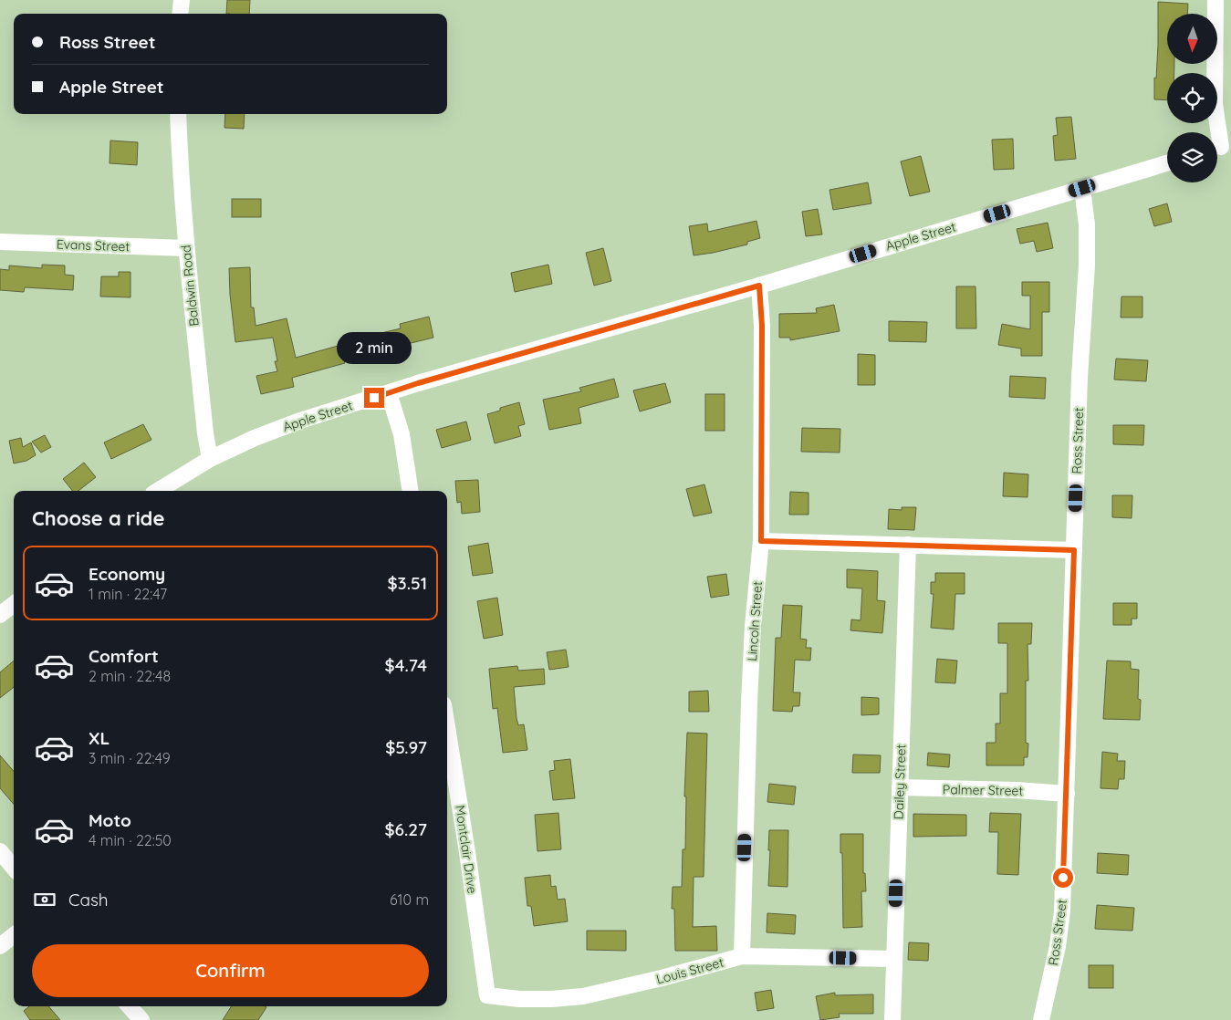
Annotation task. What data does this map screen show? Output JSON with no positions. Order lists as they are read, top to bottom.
{
  "streets": {
    "street": [
      "Apple Street",
      "Evans Street",
      "Baldwin Road",
      "Ross Street",
      "Lincoln Street",
      "Dailey Street",
      "Palmer Street",
      "Montclair Drive",
      "Louis Street"
    ]
  },
  "crossings": [
    ["Apple Street", "Baldwin Road"],
    ["Apple Street", "Ross Street"],
    ["Apple Street", "Lincoln Street"],
    ["Evans Street", "Baldwin Road"],
    ["Ross Street", "Palmer Street"],
    ["Lincoln Street", "Louis Street"],
    ["Dailey Street", "Palmer Street"],
    ["Dailey Street", "Louis Street"],
    ["Montclair Drive", "Louis Street"]
  ],
  "north": "bottom",
  "page": {
    "banner": ["Ross Street", "Apple Street"],
    "bubble": "2 min",
    "heading": "Choose a ride",
    "list": [
      {
        "name": "Economy",
        "note": "1 min · 22:47",
        "value": "$3.51"
      },
      {
        "name": "Comfort",
        "note": "2 min · 22:48",
        "value": "$4.74"
      },
      {
        "name": "XL",
        "note": "3 min · 22:49",
        "value": "$5.97"
      },
      {
        "name": "Moto",
        "note": "4 min · 22:50",
        "value": "$6.27"
      }
    ],
    "pay": ["Cash", "610 m"],
    "buttons": "Confirm"
  }
}
